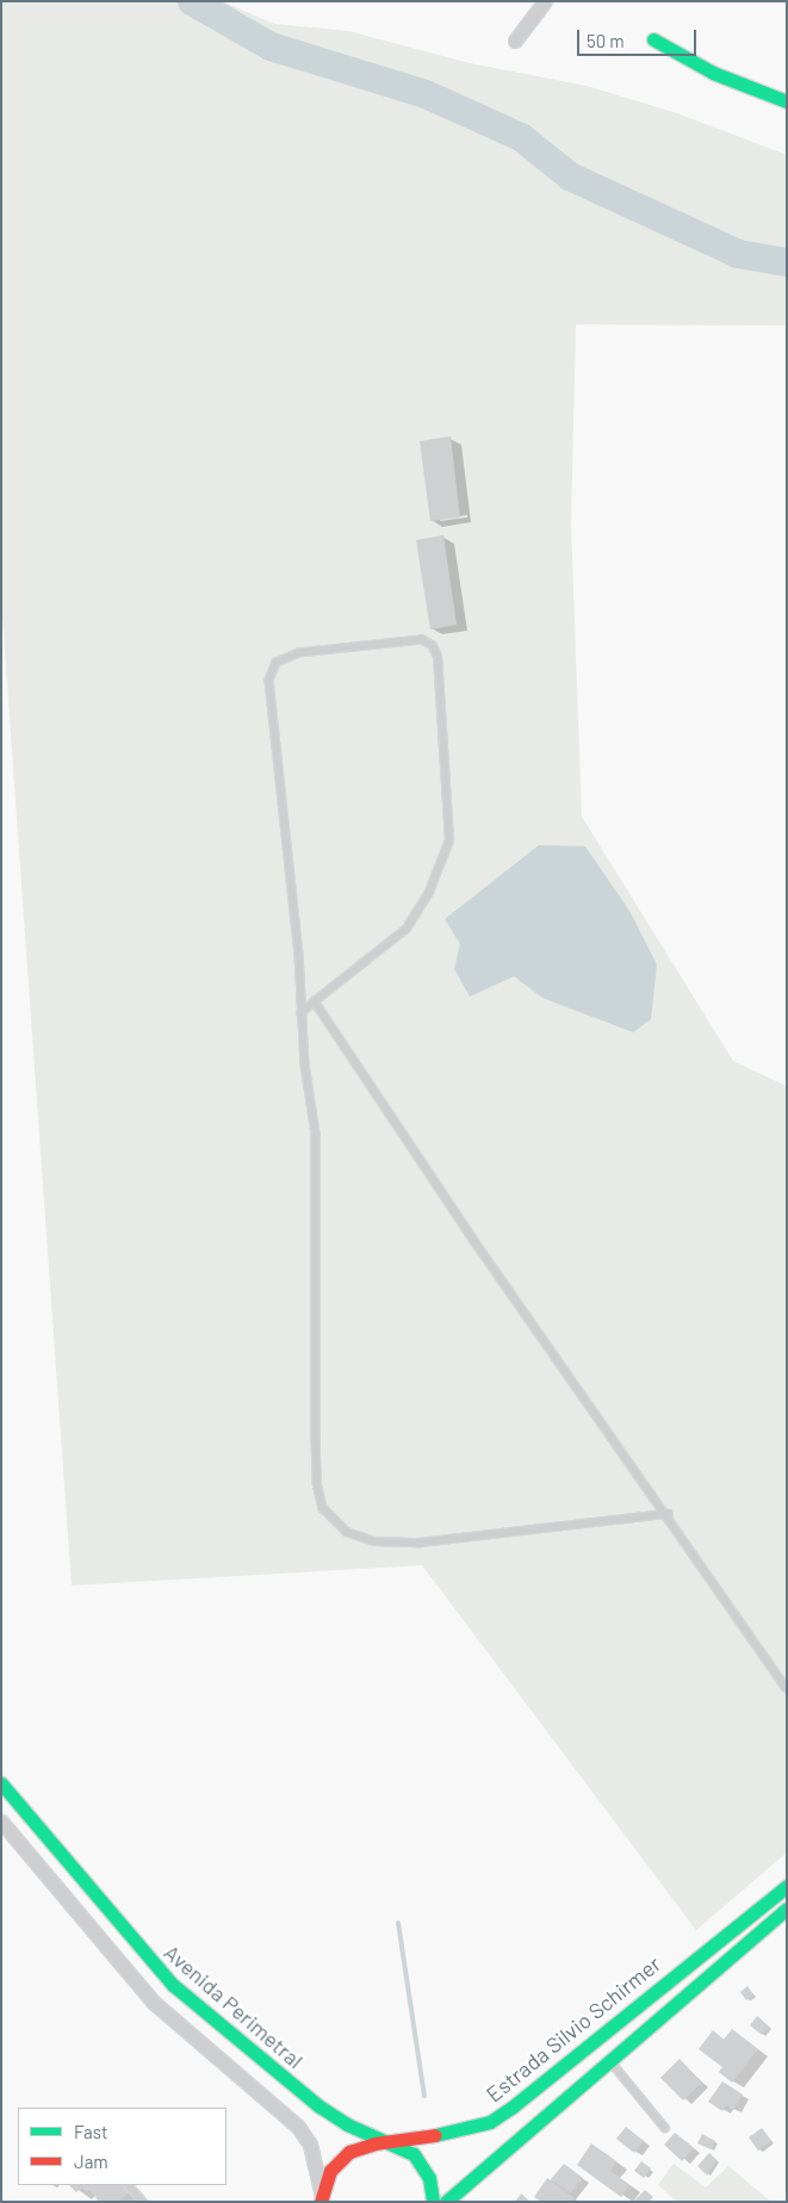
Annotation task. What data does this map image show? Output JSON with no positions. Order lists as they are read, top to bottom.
{
  "streets": {
    "street": ["Avenida Perimetral", "Estrada Silvio Schirmer"]
  },
  "crossings": [
    ["Avenida Perimetral", "Estrada Silvio Schirmer"]
  ],
  "legend": ["Fast", "Jam"],
  "scale_bar": "50 m"
}
